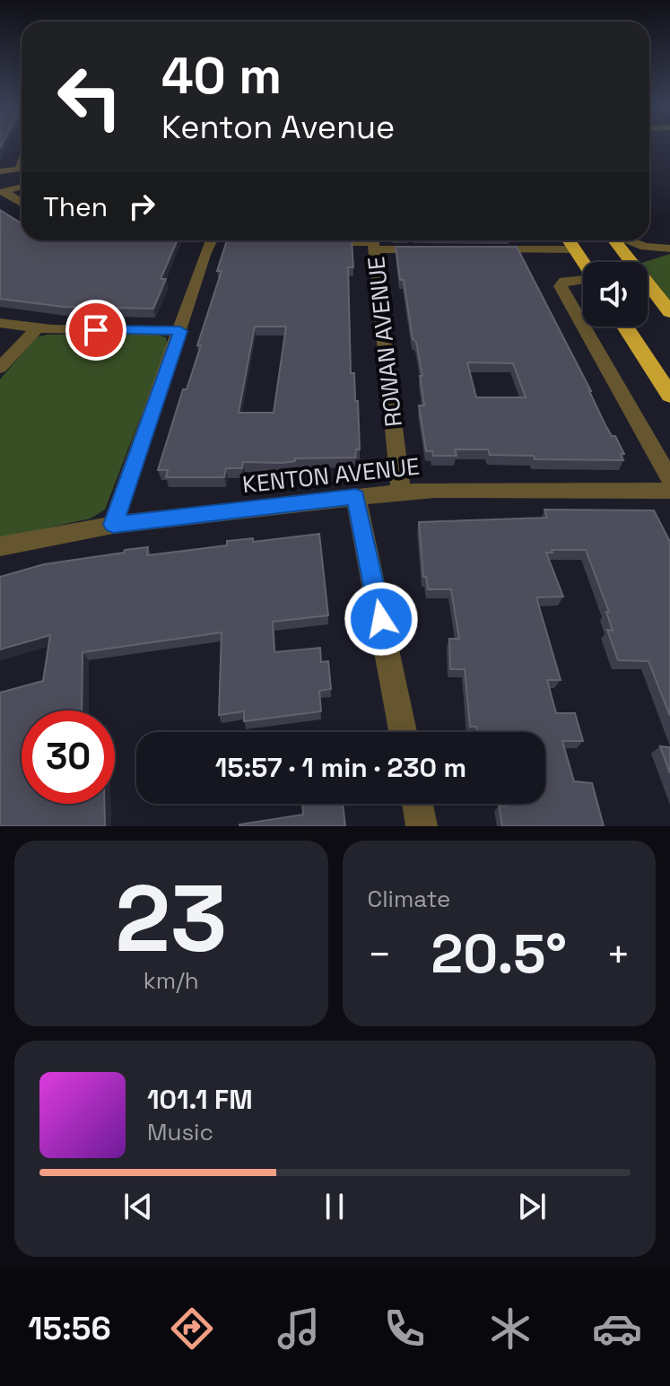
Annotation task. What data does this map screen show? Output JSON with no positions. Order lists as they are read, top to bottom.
{
  "streets": {
    "street": ["ROWAN AVENUE", "KENTON AVENUE"]
  },
  "crossings": [
    ["ROWAN AVENUE", "KENTON AVENUE"]
  ],
  "page": {
    "turn": ["40 m", "Kenton Avenue"],
    "then": "Then",
    "limit": "30",
    "trip": "15:57 · 1 min · 230 m",
    "tile": [
      ["23", "km/h"],
      "Climate"
    ],
    "heat": ["−", "20.5°", "+"],
    "song": ["101.1 FM", "Music"],
    "tabs": "15:56"
  }
}
